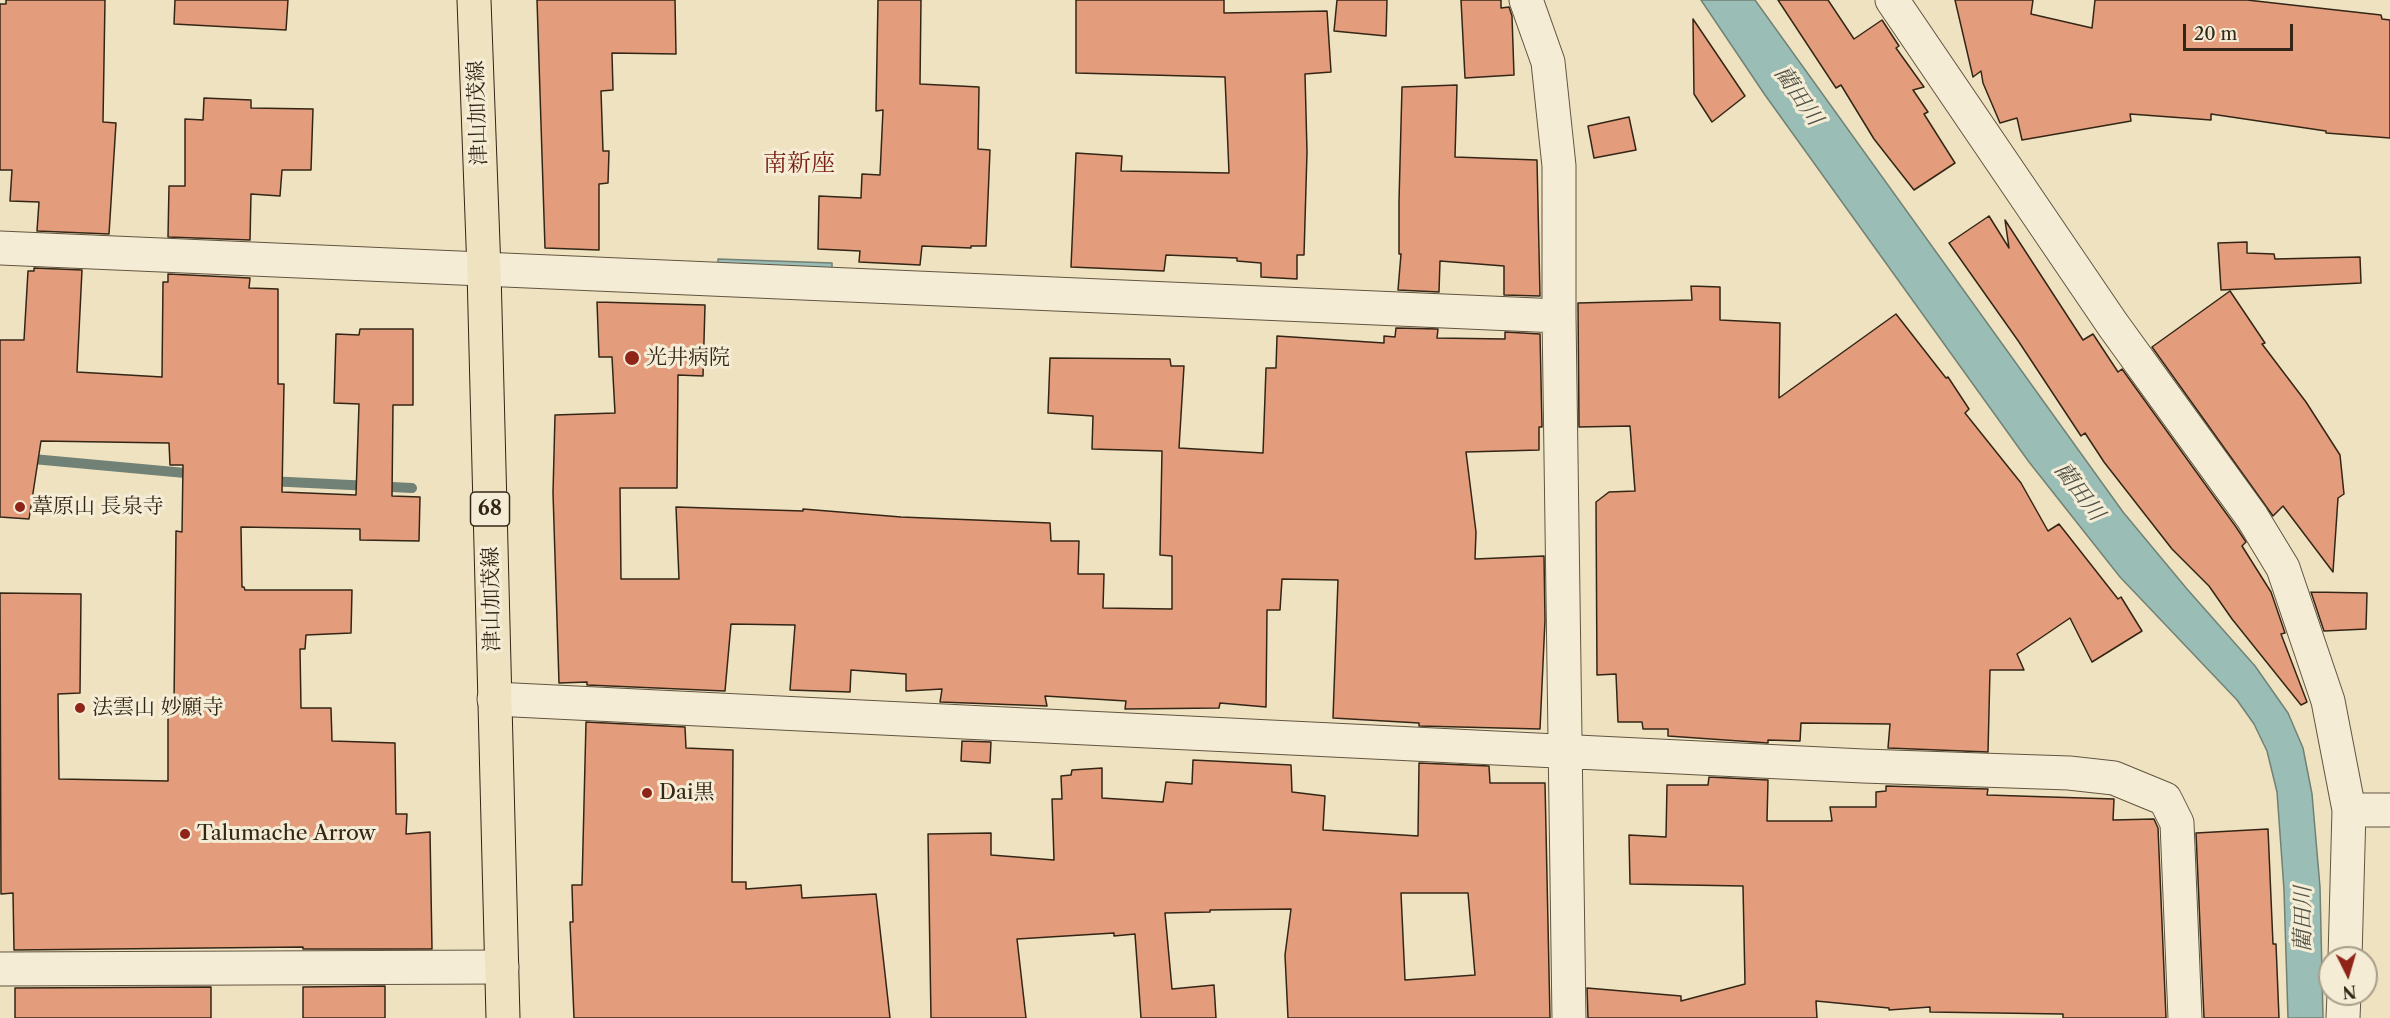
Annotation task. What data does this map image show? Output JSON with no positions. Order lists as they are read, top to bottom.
{
  "streets": {
    "main road": ["津山加茂線", "68"]
  },
  "districts": ["南新座"],
  "water": ["藺田川"],
  "places": [
    "光井病院",
    "葦原山 長泉寺",
    "法雲山 妙願寺",
    "Dai黒",
    "Talumache Arrow"
  ],
  "scale_bar": "20 m",
  "north": "bottom"
}
